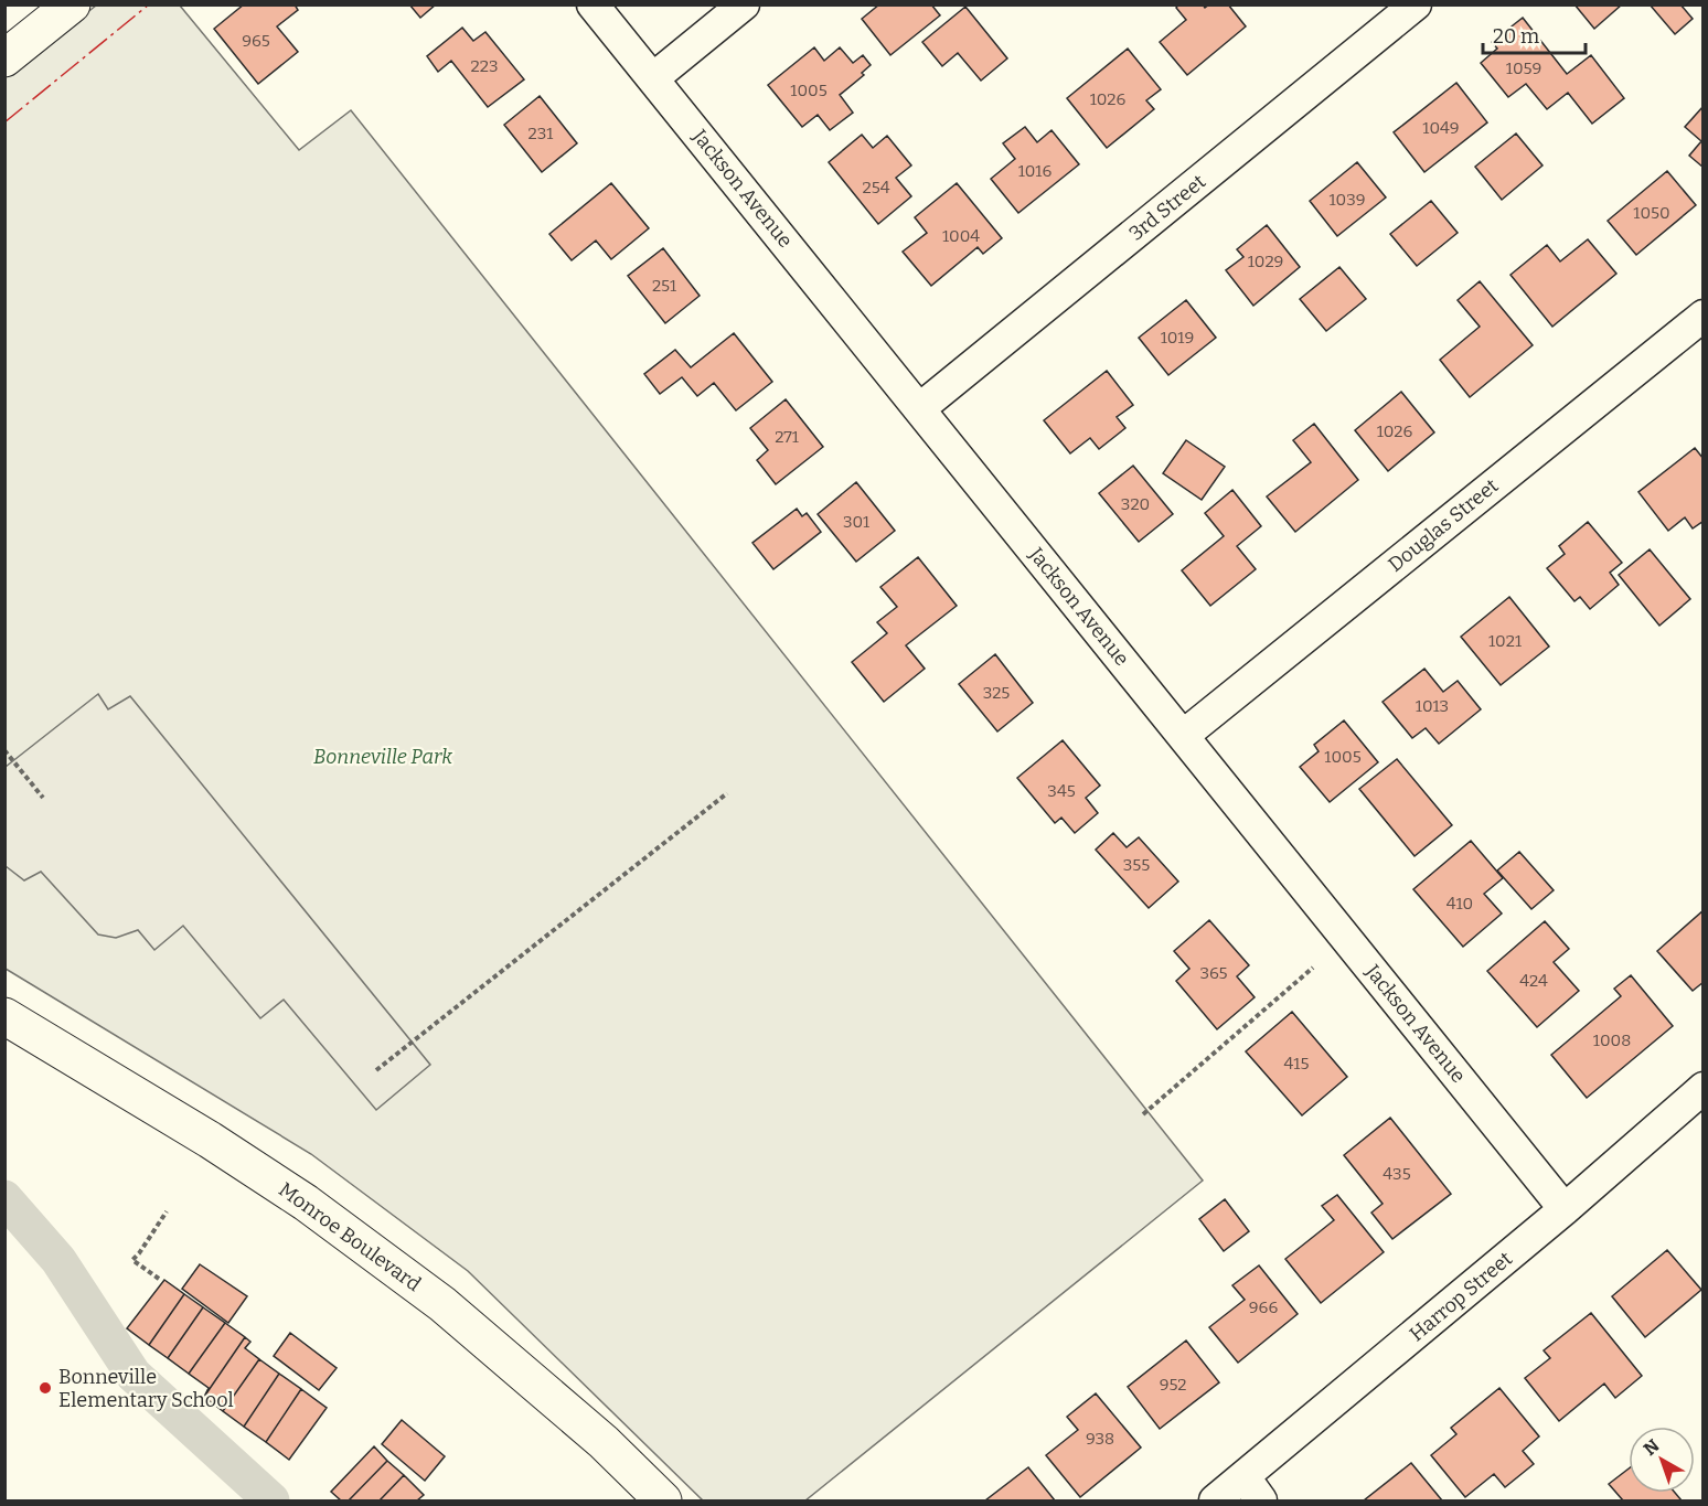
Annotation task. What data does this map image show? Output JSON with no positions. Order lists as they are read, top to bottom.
{
  "streets": {
    "main road": ["Monroe Boulevard"],
    "street": [
      "Jackson Avenue",
      "3rd Street",
      "Douglas Street",
      "Harrop Street"
    ]
  },
  "crossings": [
    ["Jackson Avenue", "3rd Street"],
    ["Jackson Avenue", "Douglas Street"],
    ["Jackson Avenue", "Harrop Street"]
  ],
  "parks": ["Bonneville Park"],
  "places": ["Bonneville Elementary School"],
  "house_numbers": [
    "965",
    "223",
    "1059",
    "1005",
    "1026",
    "1049",
    "231",
    "1016",
    "254",
    "1039",
    "1050",
    "1004",
    "1029",
    "251",
    "1019",
    "1026",
    "271",
    "320",
    "301",
    "1021",
    "325",
    "1013",
    "1005",
    "345",
    "355",
    "410",
    "365",
    "424",
    "1008",
    "415",
    "435",
    "966",
    "952",
    "938"
  ],
  "scale_bar": "20 m",
  "north": "top left"
}
